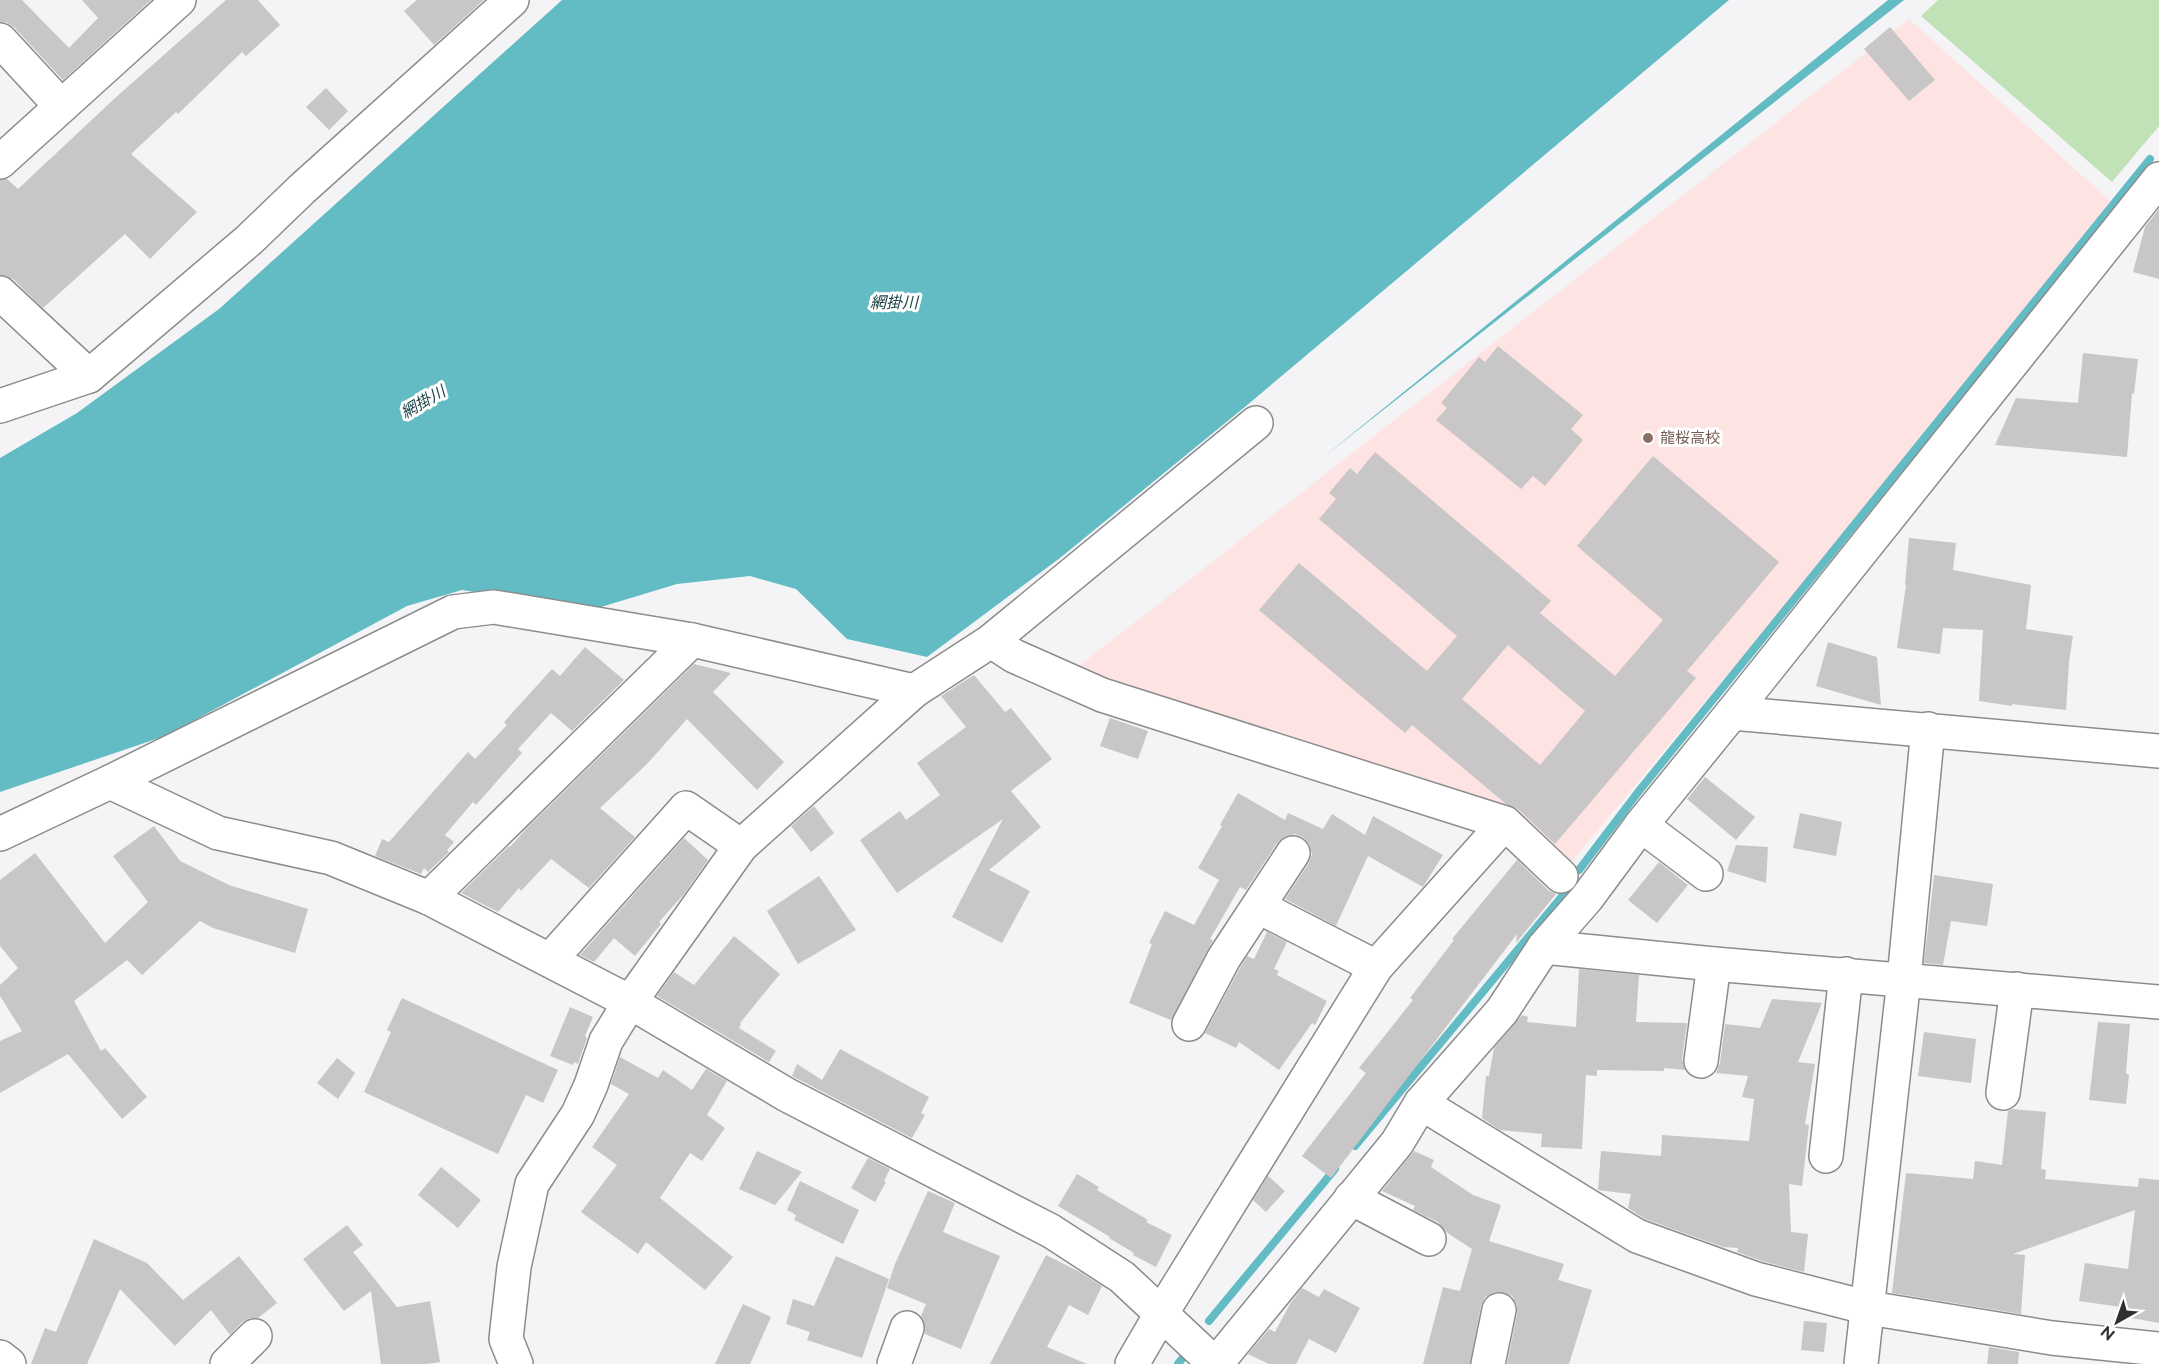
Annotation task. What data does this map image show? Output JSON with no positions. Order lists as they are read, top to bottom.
{
  "water": ["網掛川"],
  "places": ["龍桜高校"],
  "north": "bottom left"
}
